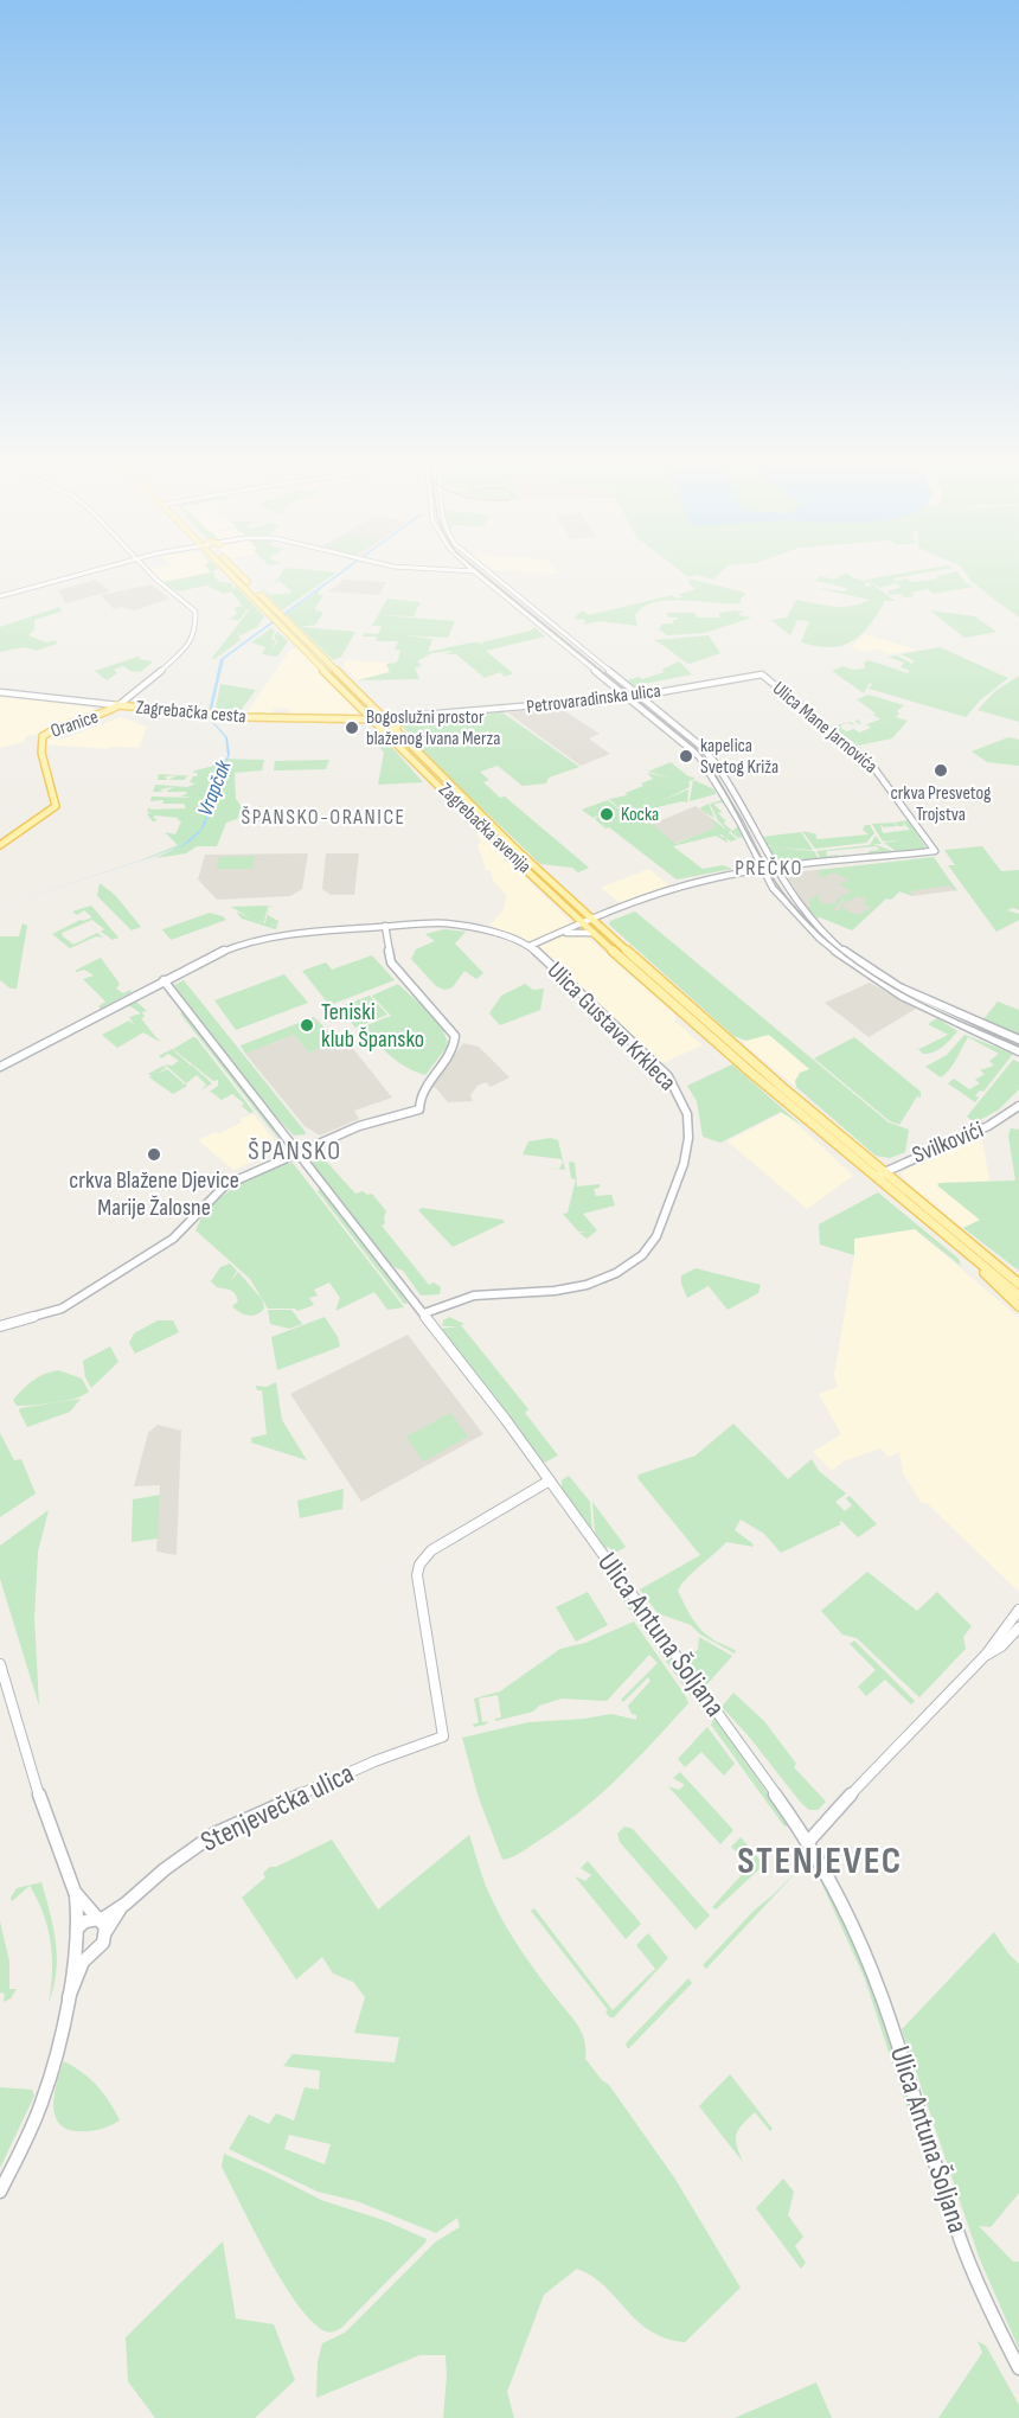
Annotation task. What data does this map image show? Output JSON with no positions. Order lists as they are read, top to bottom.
{
  "streets": {
    "main road": ["Zagrebačka cesta", "Oranice", "Zagrebačka avenija"],
    "street": [
      "Petrovaradinska ulica",
      "Ulica Mane Jarnovića",
      "Ulica Gustava Krkleca",
      "Svilkovići",
      "Ulica Antuna Šoljana",
      "Stenjevečka ulica"
    ]
  },
  "crossings": [
    ["Petrovaradinska ulica", "Zagrebačka cesta"],
    ["Petrovaradinska ulica", "Ulica Mane Jarnovića"],
    ["Petrovaradinska ulica", "Zagrebačka avenija"],
    ["Zagrebačka cesta", "Oranice"],
    ["Zagrebačka cesta", "Zagrebačka avenija"],
    ["Ulica Mane Jarnovića", "Ulica Gustava Krkleca"],
    ["Zagrebačka avenija", "Ulica Gustava Krkleca"],
    ["Zagrebačka avenija", "Svilkovići"],
    ["Ulica Gustava Krkleca", "Ulica Antuna Šoljana"],
    ["Ulica Antuna Šoljana", "Stenjevečka ulica"]
  ],
  "districts": [
    "ŠPANSKO-ORANICE",
    "PREČKO",
    "ŠPANSKO",
    "STENJEVEC"
  ],
  "water": ["Vrapčak"],
  "places": [
    "Bogoslužni prostor blaženog Ivana Merza",
    "kapelica Svetog Križa",
    "crkva Presvetog Trojstva",
    "Kocka",
    "Teniski klub Špansko",
    "crkva Blažene Djevice Marije Žalosne"
  ]
}
